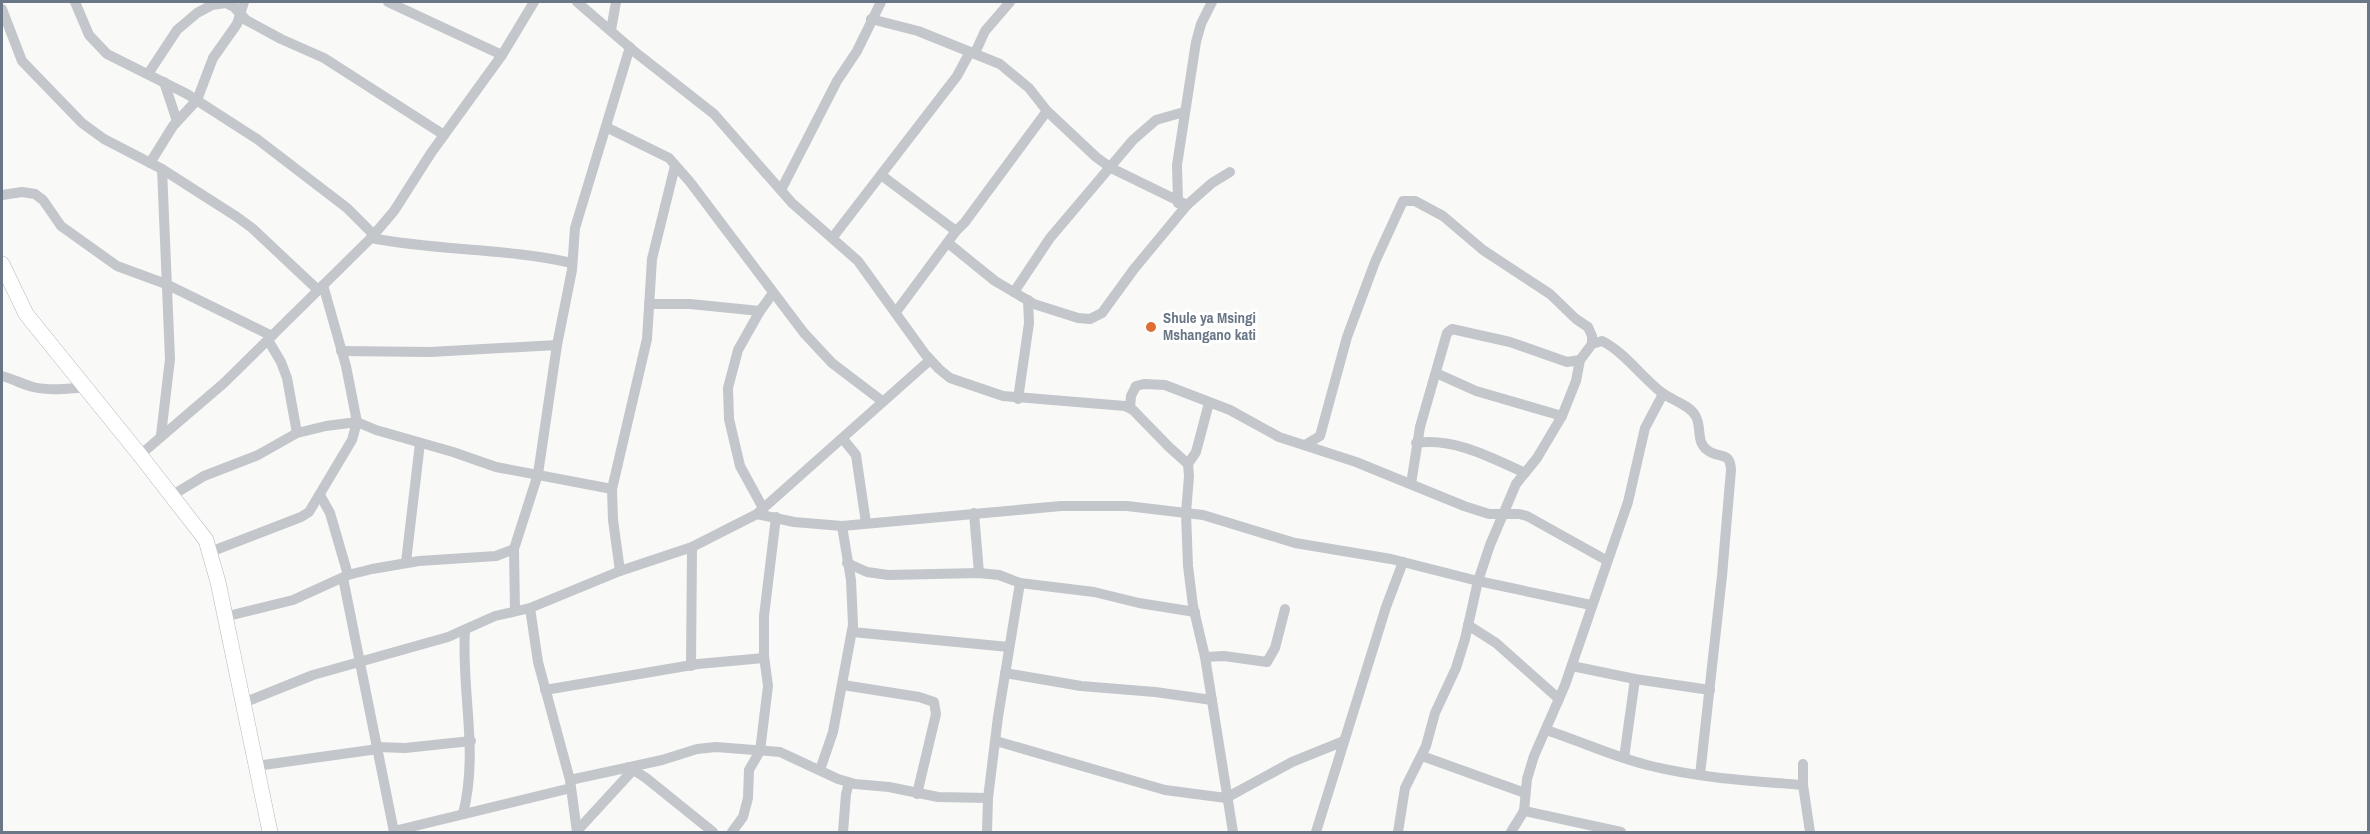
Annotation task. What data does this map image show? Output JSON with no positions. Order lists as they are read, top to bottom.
{
  "places": ["Shule ya Msingi Mshangano kati"]
}
